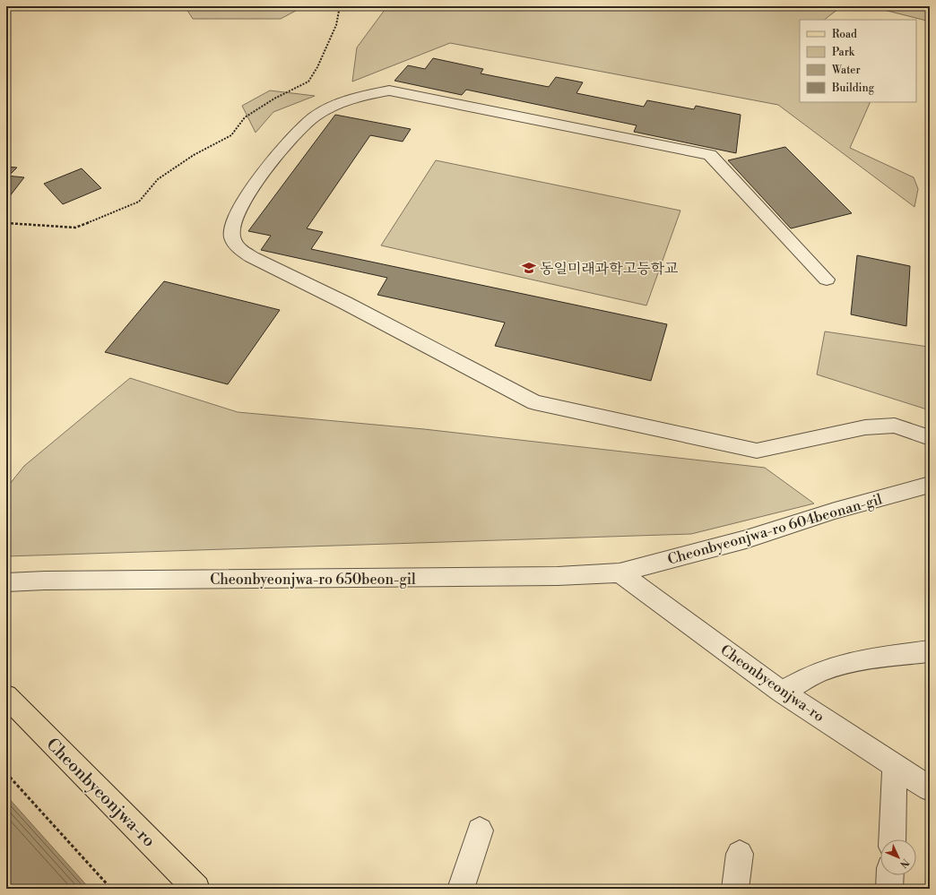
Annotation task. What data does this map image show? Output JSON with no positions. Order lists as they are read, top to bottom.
{
  "streets": {
    "main road": ["Cheonbyeonjwa-ro"],
    "street": ["Cheonbyeonjwa-ro 604beonan-gil", "Cheonbyeonjwa-ro 650beon-gil"]
  },
  "crossings": [
    ["Cheonbyeonjwa-ro 604beonan-gil", "Cheonbyeonjwa-ro 650beon-gil"],
    ["Cheonbyeonjwa-ro 604beonan-gil", "Cheonbyeonjwa-ro"],
    ["Cheonbyeonjwa-ro 650beon-gil", "Cheonbyeonjwa-ro"]
  ],
  "places": {
    "school or university": ["동일미래과학고등학교"]
  },
  "legend": [
    "Road",
    "Park",
    "Water",
    "Building"
  ],
  "north": "bottom right"
}
